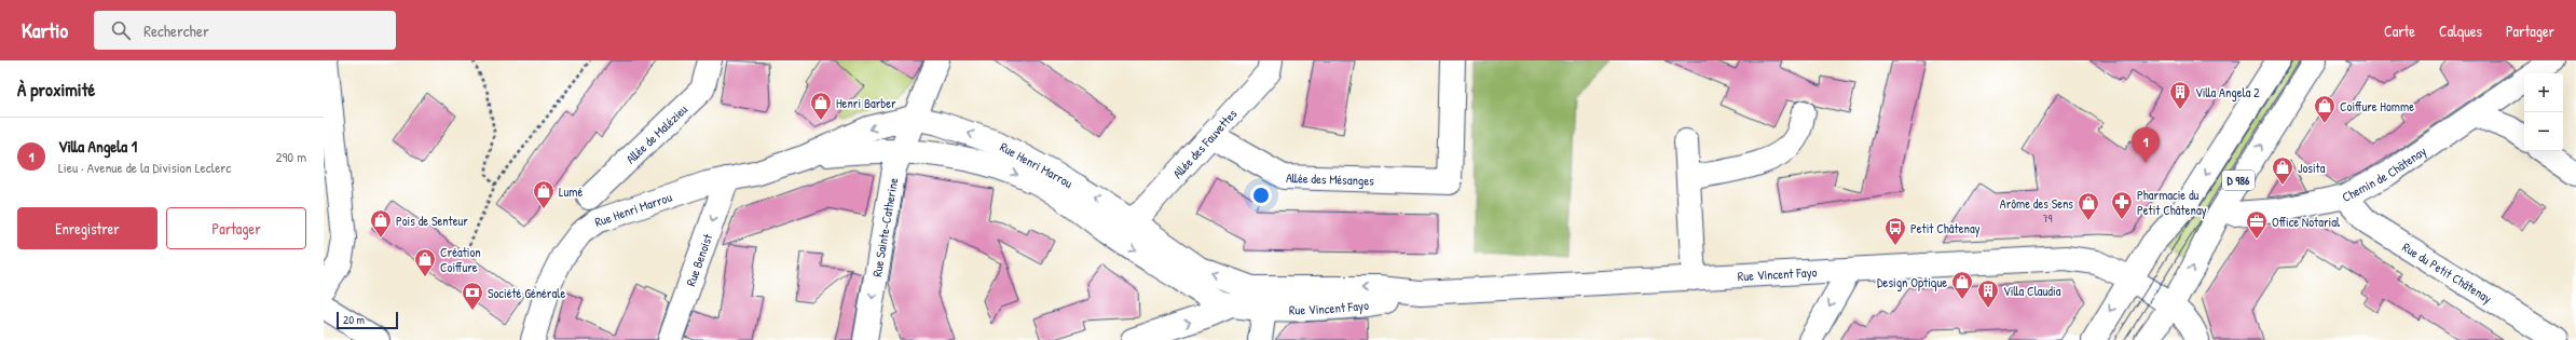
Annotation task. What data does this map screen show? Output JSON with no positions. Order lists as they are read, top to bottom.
{
  "streets": {
    "street": [
      "Allée de Malézieu",
      "Allée des Fauvettes",
      "Rue Henri Marrou",
      "Chemin de Châtenay",
      "Allée des Mésanges",
      "D 986",
      "Rue Sainte-Catherine",
      "Rue Benoist",
      "Rue du Petit Châtenay",
      "Rue Vincent Fayo"
    ]
  },
  "crossings": [
    ["Allée des Fauvettes", "Rue Henri Marrou"],
    ["Allée des Fauvettes", "Allée des Mésanges"],
    ["Rue Henri Marrou", "Rue Sainte-Catherine"],
    ["Rue Henri Marrou", "Rue Benoist"],
    ["Rue Henri Marrou", "Rue Vincent Fayo"],
    ["Chemin de Châtenay", "D 986"],
    ["Chemin de Châtenay", "Rue du Petit Châtenay"],
    ["D 986", "Rue Vincent Fayo"]
  ],
  "one_way": ["Rue Sainte-Catherine", "Rue Benoist"],
  "places": {
    "building": ["Villa Angela 2", "Villa Claudia"],
    "shop": [
      "Henri Barber",
      "Coiffure Homme",
      "Josita",
      "Lumé",
      "Arôme des Sens",
      "Pois de Senteur",
      "Création Coiffure",
      "Design Optique"
    ],
    "pharmacy": ["Pharmacie du Petit Châtenay"],
    "office": ["Office Notarial"],
    "bus stop": ["Petit Châtenay"],
    "bank": ["Société Générale"]
  },
  "house_numbers": ["79"],
  "scale_bar": "20 m",
  "page": {
    "header": "Kartio",
    "search": "Rechercher",
    "nav": ["Carte", "Calques", "Partager"],
    "heading": "À proximité",
    "map_buttons": ["+", "−"],
    "list": [
      {
        "mark": "1",
        "name": "Villa Angela 1",
        "note": "Lieu · Avenue de la Division Leclerc",
        "value": "290 m"
      }
    ],
    "pins": "1",
    "buttons": ["Enregistrer", "Partager"],
    "scale": "20 m"
  }
}
